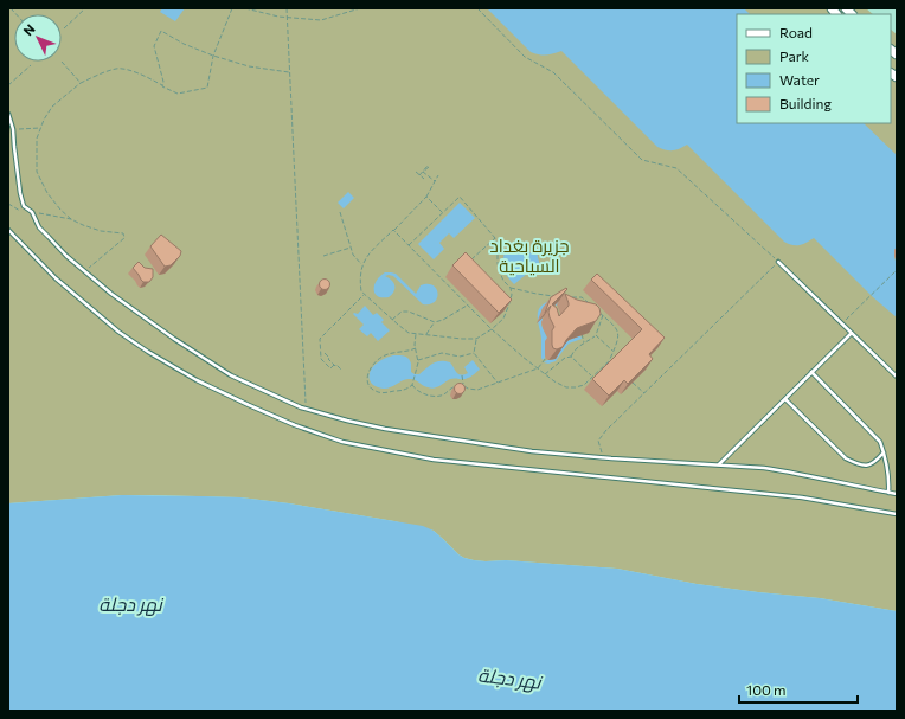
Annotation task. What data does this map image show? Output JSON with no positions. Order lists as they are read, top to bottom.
{
  "water": ["نهر دجلة"],
  "parks": ["جزيرة بغداد السياحية"],
  "legend": [
    "Road",
    "Park",
    "Water",
    "Building"
  ],
  "scale_bar": "100 m",
  "north": "top left"
}
